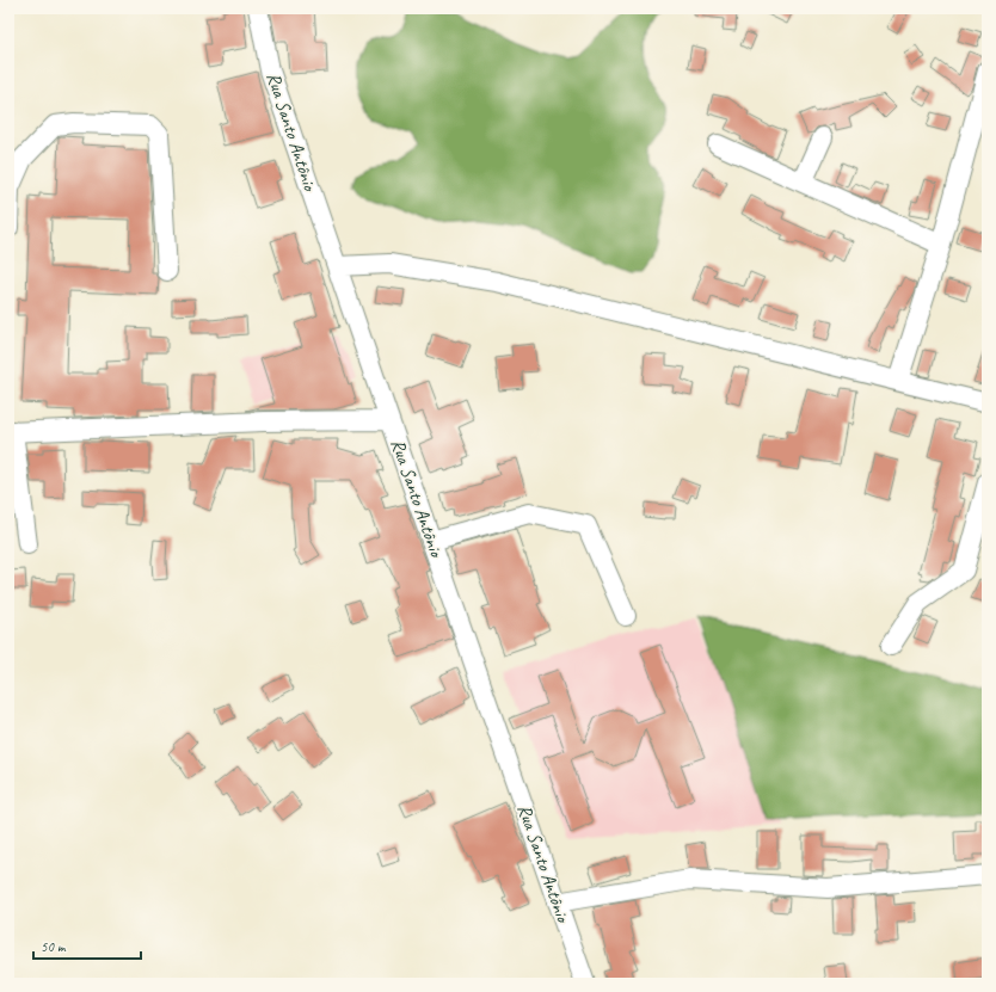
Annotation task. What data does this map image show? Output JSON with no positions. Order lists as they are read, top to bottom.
{
  "streets": {
    "street": ["Rua Santo Antônio"]
  },
  "scale_bar": "50 m"
}
